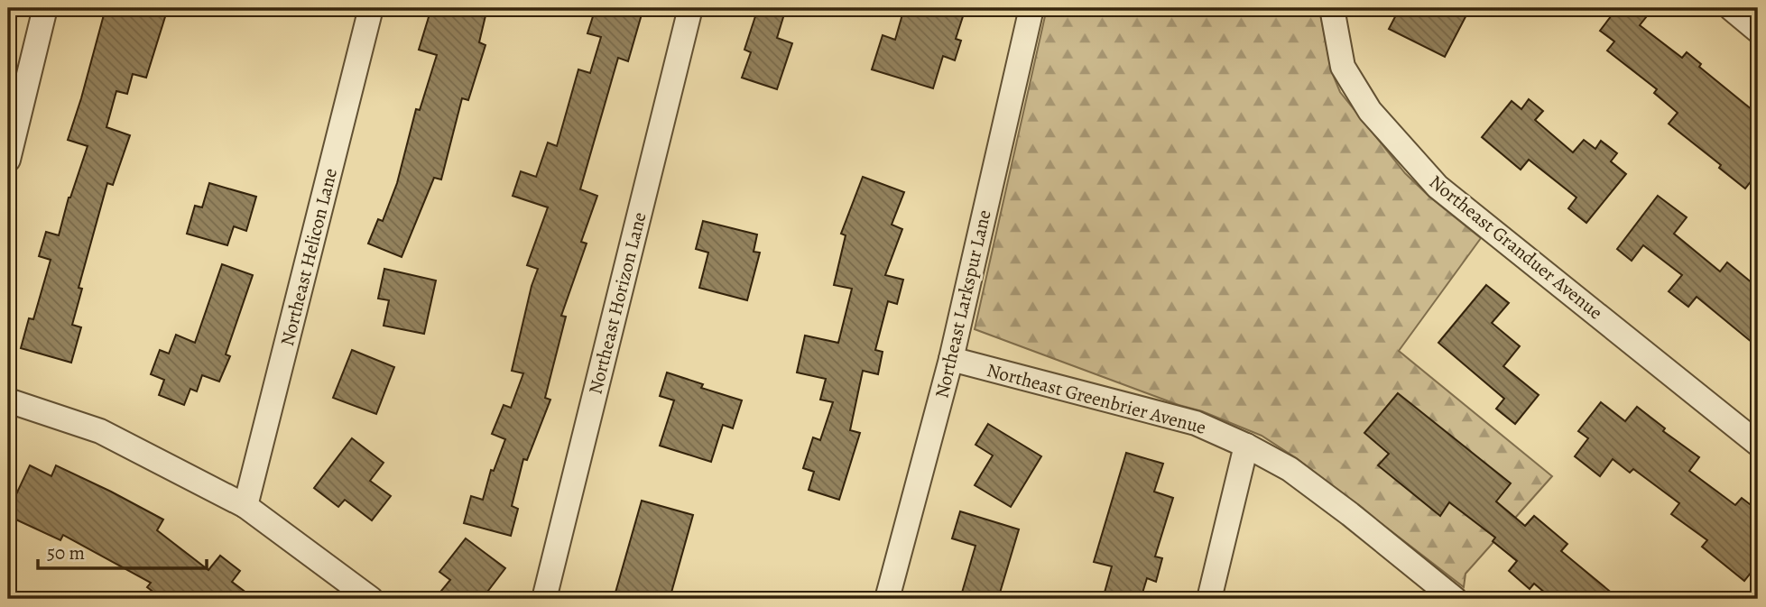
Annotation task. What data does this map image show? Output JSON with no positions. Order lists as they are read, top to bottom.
{
  "streets": {
    "street": [
      "Northeast Granduer Avenue",
      "Northeast Helicon Lane",
      "Northeast Horizon Lane",
      "Northeast Larkspur Lane",
      "Northeast Greenbrier Avenue"
    ]
  },
  "crossings": [
    ["Northeast Larkspur Lane", "Northeast Greenbrier Avenue"]
  ],
  "scale_bar": "50 m"
}
